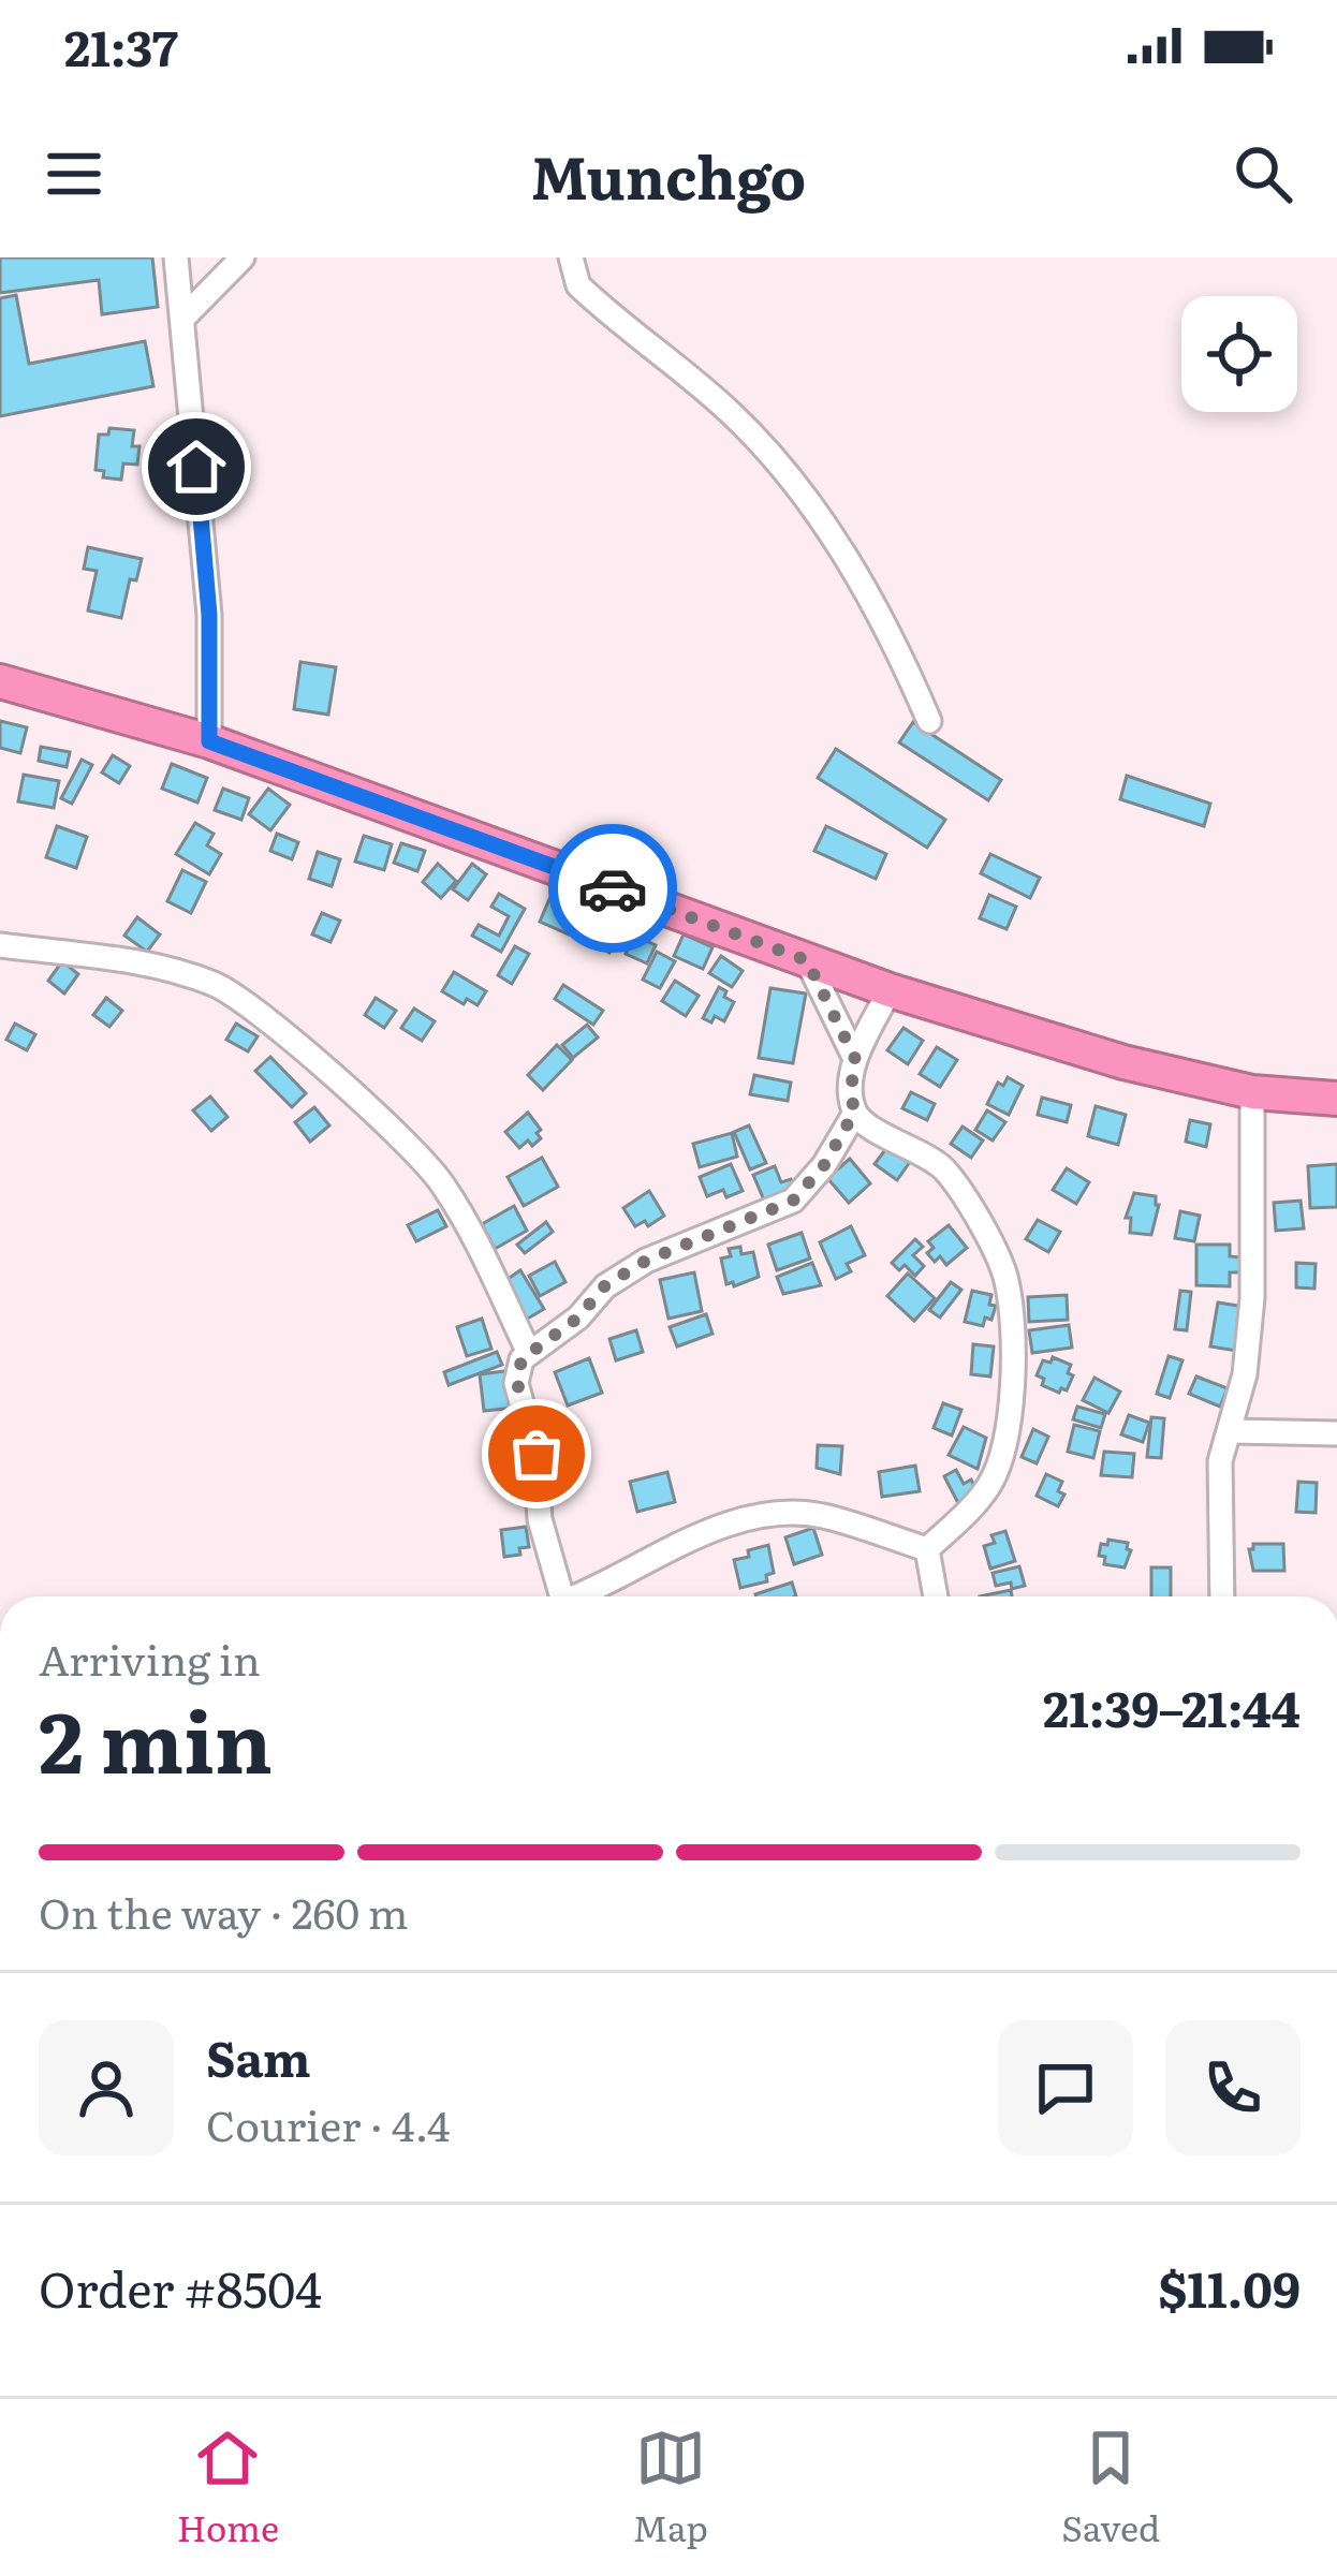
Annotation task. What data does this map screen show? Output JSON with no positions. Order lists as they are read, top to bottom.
{
  "page": {
    "status": "21:37",
    "header": "Munchgo",
    "heading": ["2 min", "Arriving in", "21:39–21:44"],
    "panel": [
      "Sam",
      "Courier · 4.4",
      "Order #8504",
      "$11.09"
    ],
    "bar": "On the way · 260 m",
    "tabs": ["Home", "Map", "Saved"]
  }
}
